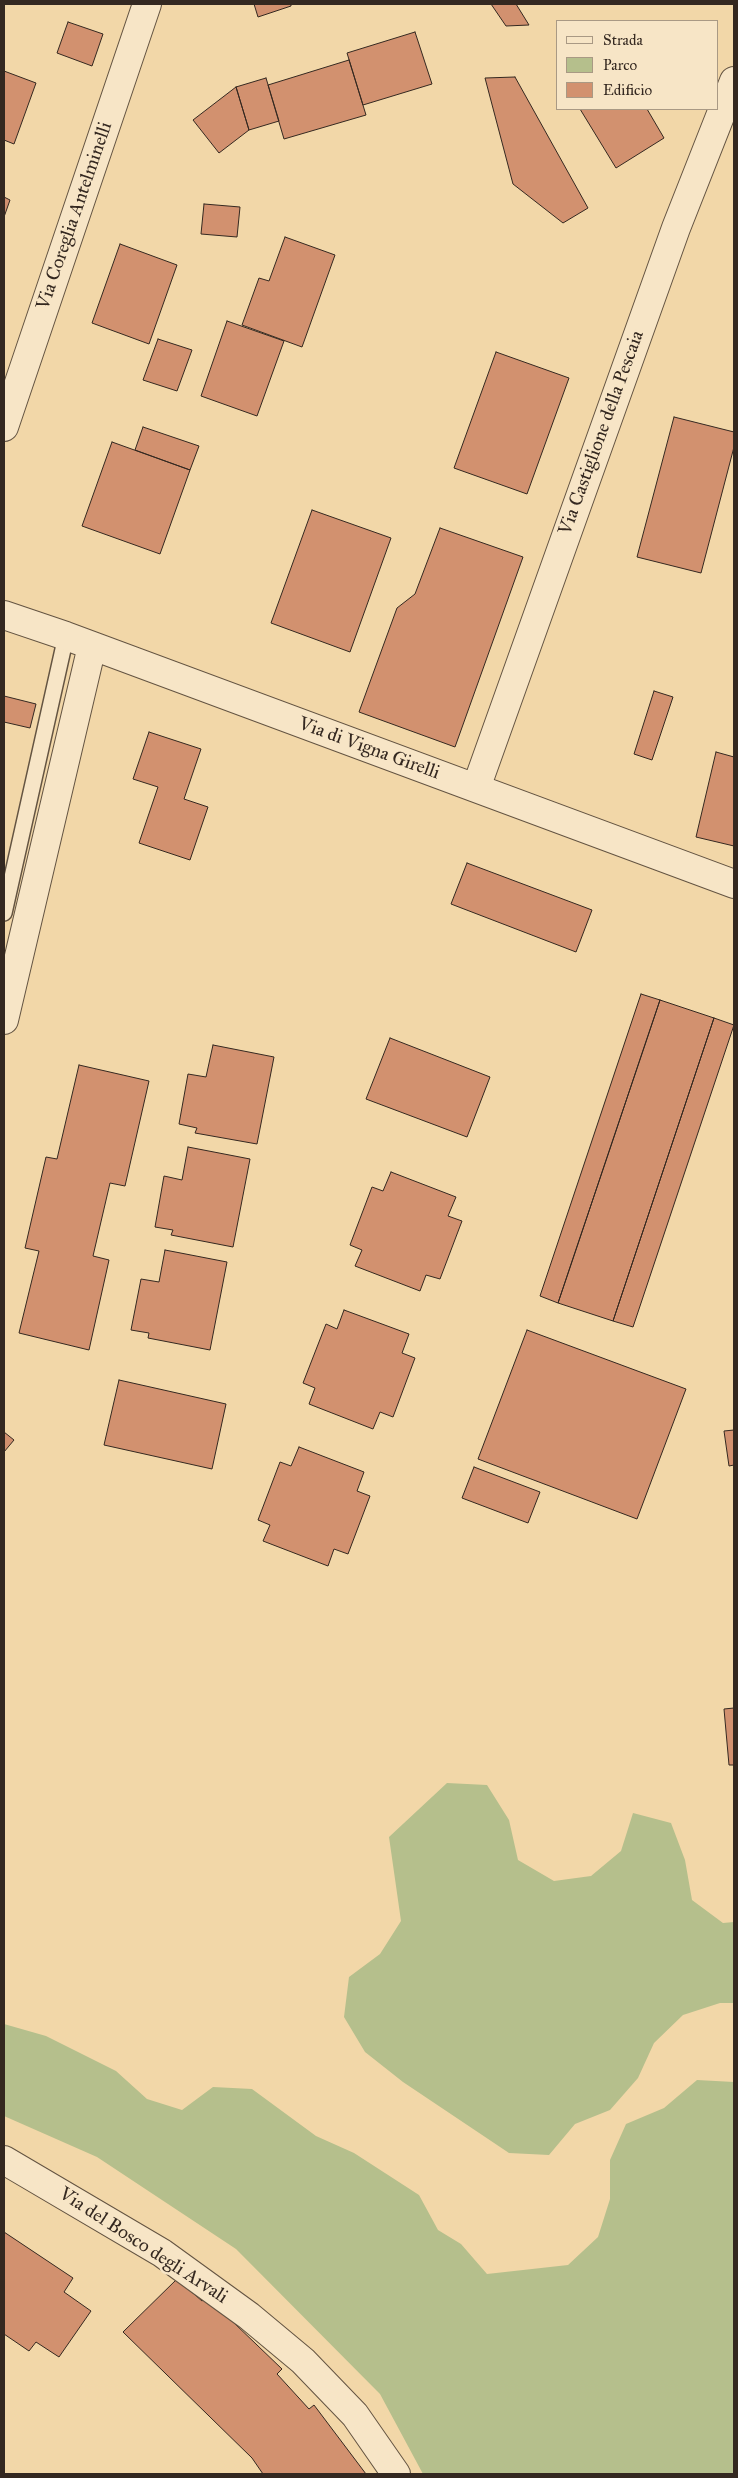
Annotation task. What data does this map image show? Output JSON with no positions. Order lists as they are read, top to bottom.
{
  "streets": {
    "street": [
      "Via Coreglia Antelminelli",
      "Via Castiglione della Pescaia",
      "Via di Vigna Girelli",
      "Via del Bosco degli Arvali"
    ]
  },
  "crossings": [
    ["Via Castiglione della Pescaia", "Via di Vigna Girelli"]
  ],
  "legend": ["Strada", "Parco", "Edificio"]
}
